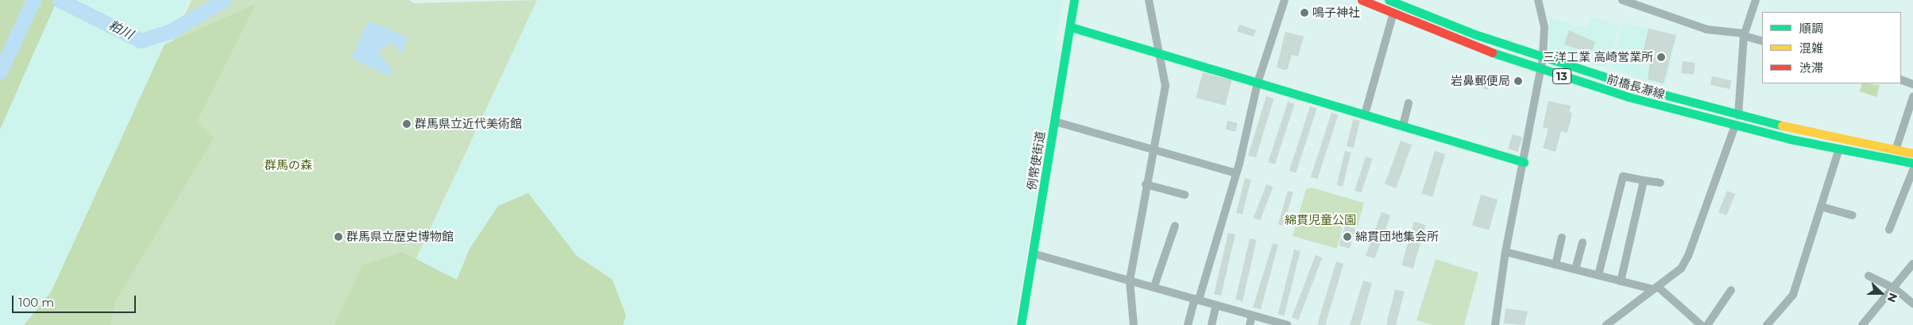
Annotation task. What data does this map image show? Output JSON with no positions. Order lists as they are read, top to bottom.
{
  "streets": {
    "main road": ["13", "前橋長瀞線", "例幣使街道"]
  },
  "water": ["粕川"],
  "parks": ["群馬の森", "綿貫児童公園"],
  "places": [
    "鳴子神社",
    "三洋工業 高崎営業所",
    "岩鼻郵便局",
    "群馬県立近代美術館",
    "群馬県立歴史博物館",
    "綿貫団地集会所"
  ],
  "legend": ["順調", "混雑", "渋滞"],
  "scale_bar": "100 m",
  "north": "right"
}
